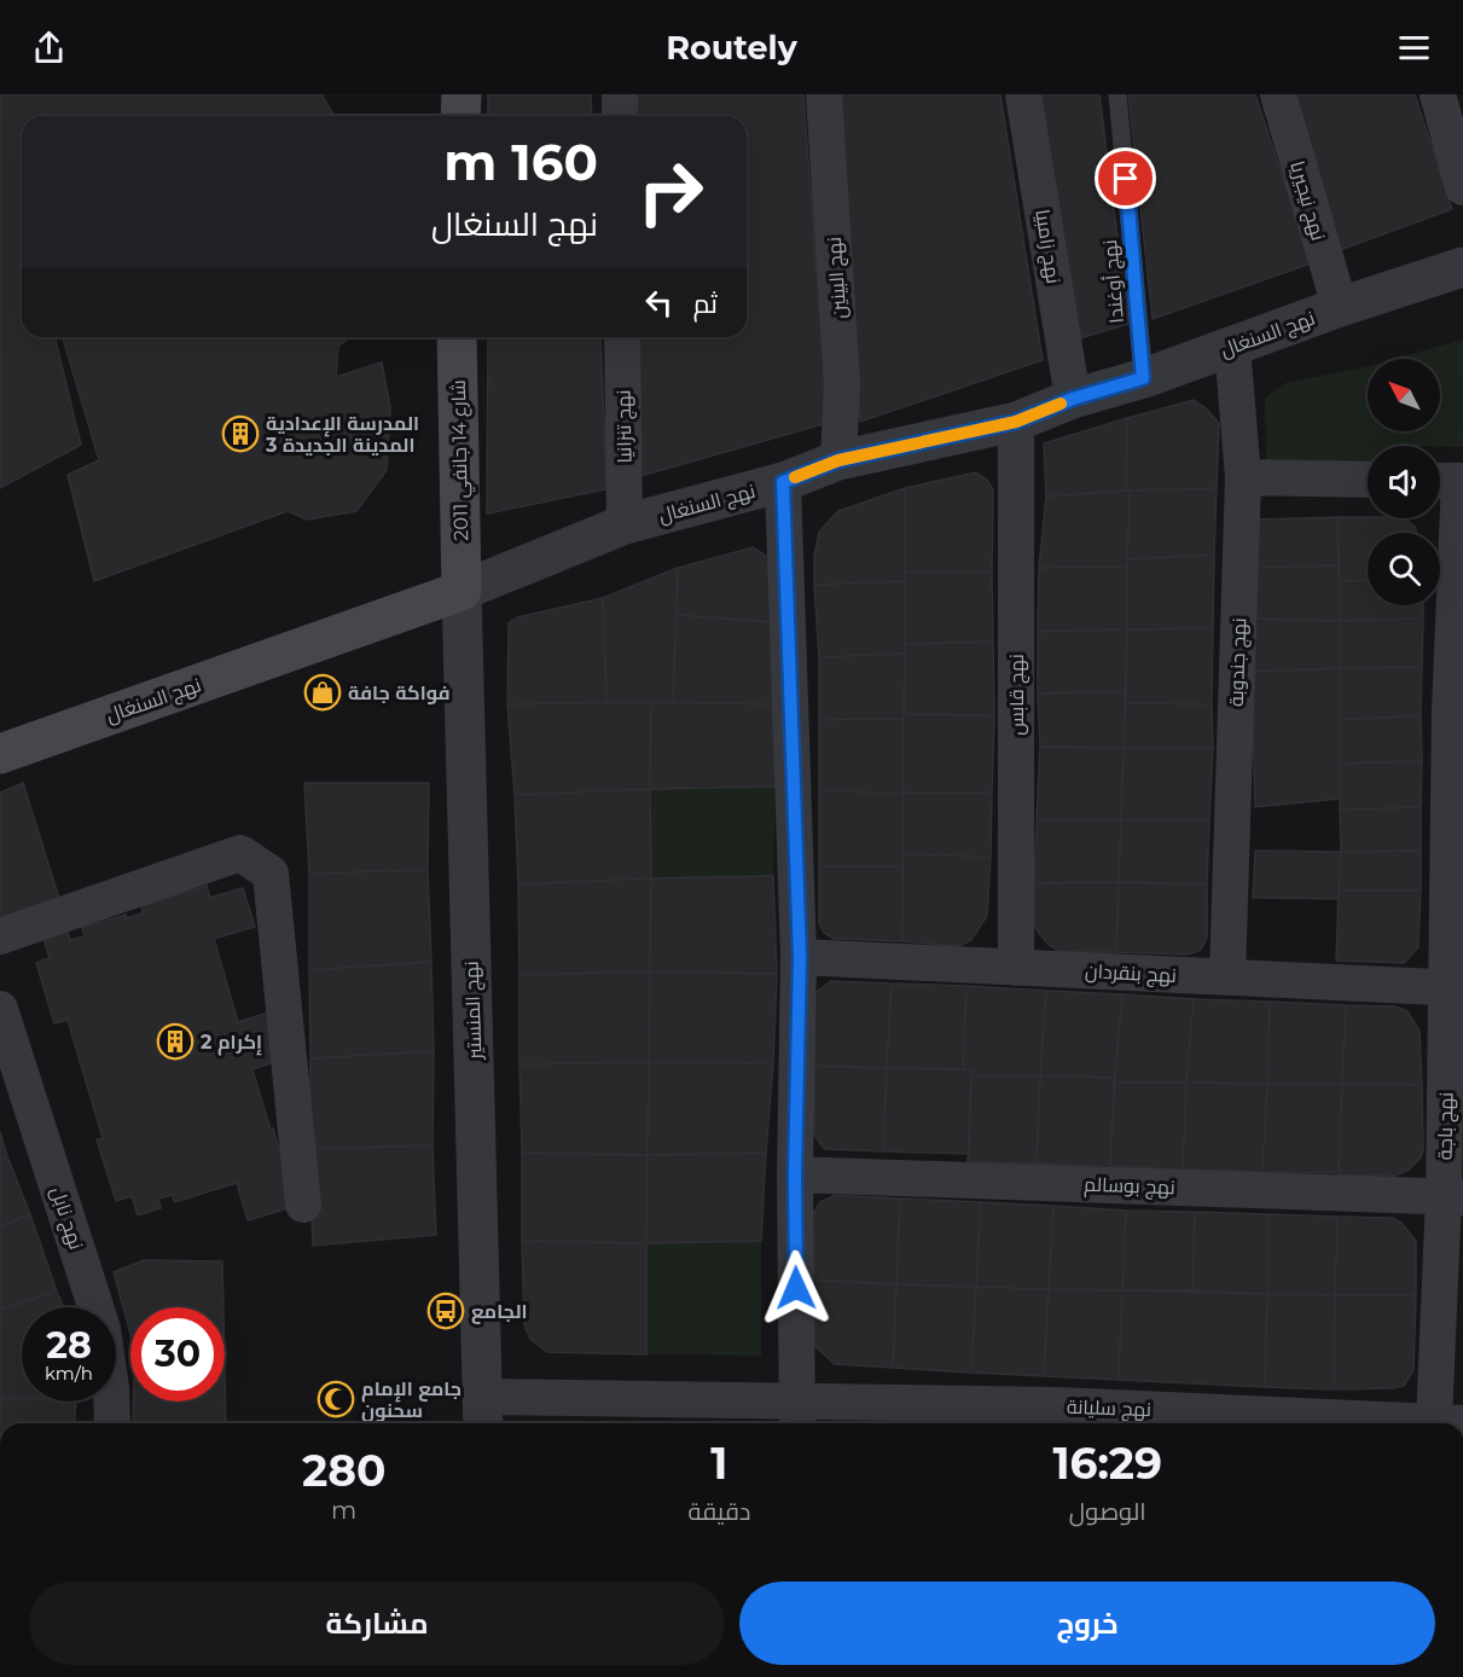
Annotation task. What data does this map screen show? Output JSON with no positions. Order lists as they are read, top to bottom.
{
  "streets": {
    "main road": ["نهج السنغال", "شارع 14 جانفي 2011"],
    "street": [
      "نهج نيجيريا",
      "نهج زامبيا",
      "نهج البينين",
      "نهج تنزانيا",
      "نهج جندوبة",
      "نهج قابس",
      "نهج بنقردان",
      "نهج المنستير",
      "نهج باجة",
      "نهج بوسالم",
      "نهج نابل",
      "نهج سليانة"
    ],
    "lane": ["نهج أوغندا"]
  },
  "crossings": [
    ["نهج نيجيريا", "نهج السنغال"],
    ["نهج زامبيا", "نهج السنغال"],
    ["نهج البينين", "نهج السنغال"],
    ["نهج أوغندا", "نهج السنغال"],
    ["نهج السنغال", "نهج تنزانيا"],
    ["نهج السنغال", "شارع 14 جانفي 2011"],
    ["نهج السنغال", "نهج جندوبة"],
    ["نهج السنغال", "نهج قابس"],
    ["نهج السنغال", "نهج المنستير"],
    ["شارع 14 جانفي 2011", "نهج المنستير"],
    ["نهج جندوبة", "نهج بنقردان"],
    ["نهج قابس", "نهج بنقردان"],
    ["نهج بنقردان", "نهج باجة"],
    ["نهج المنستير", "نهج سليانة"],
    ["نهج باجة", "نهج بوسالم"],
    ["نهج باجة", "نهج سليانة"]
  ],
  "places": {
    "building": ["المدرسة الإعدادية المدينة الجديدة 3", "إكرام 2"],
    "shop": ["فواكة جافة"],
    "bus stop": ["الجامع"],
    "mosque": ["جامع الإمام سحنون"]
  },
  "north": "top left",
  "page": {
    "header": "Routely",
    "turn": ["160 m", "نهج السنغال"],
    "then": "ثم",
    "speed": "28 km/h",
    "limit": "30",
    "eta": [
      "16:29",
      "الوصول",
      "1",
      "دقيقة",
      "280",
      "m"
    ],
    "buttons": ["خروج", "مشاركة"]
  }
}
